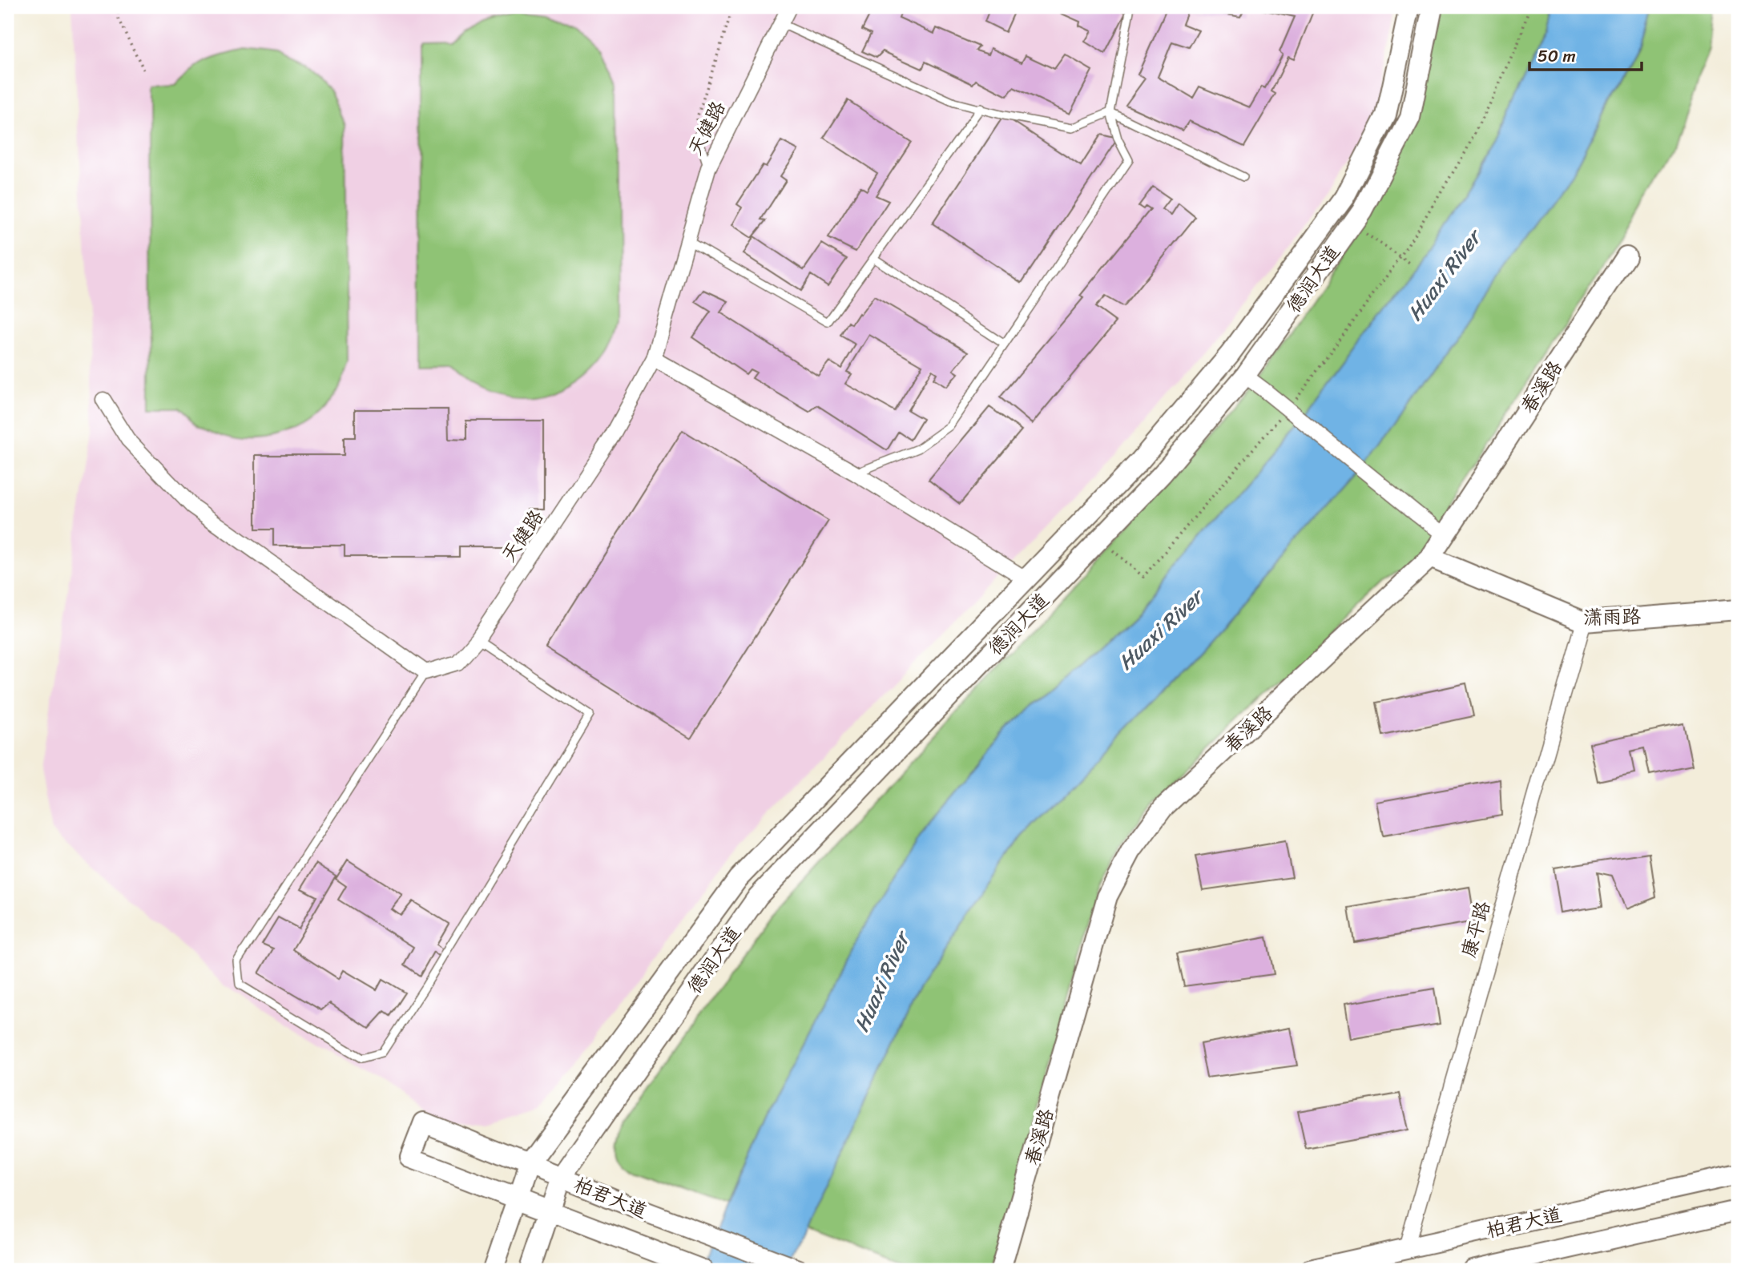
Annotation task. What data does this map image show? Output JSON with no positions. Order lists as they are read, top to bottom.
{
  "streets": {
    "main road": [
      "德润大道",
      "春溪路",
      "潇雨路",
      "柏君大道"
    ],
    "street": ["天健路", "康平路"]
  },
  "crossings": [
    ["德润大道", "柏君大道"],
    ["春溪路", "潇雨路"],
    ["潇雨路", "康平路"],
    ["康平路", "柏君大道"]
  ],
  "water": ["Huaxi River"],
  "scale_bar": "50 m"
}
